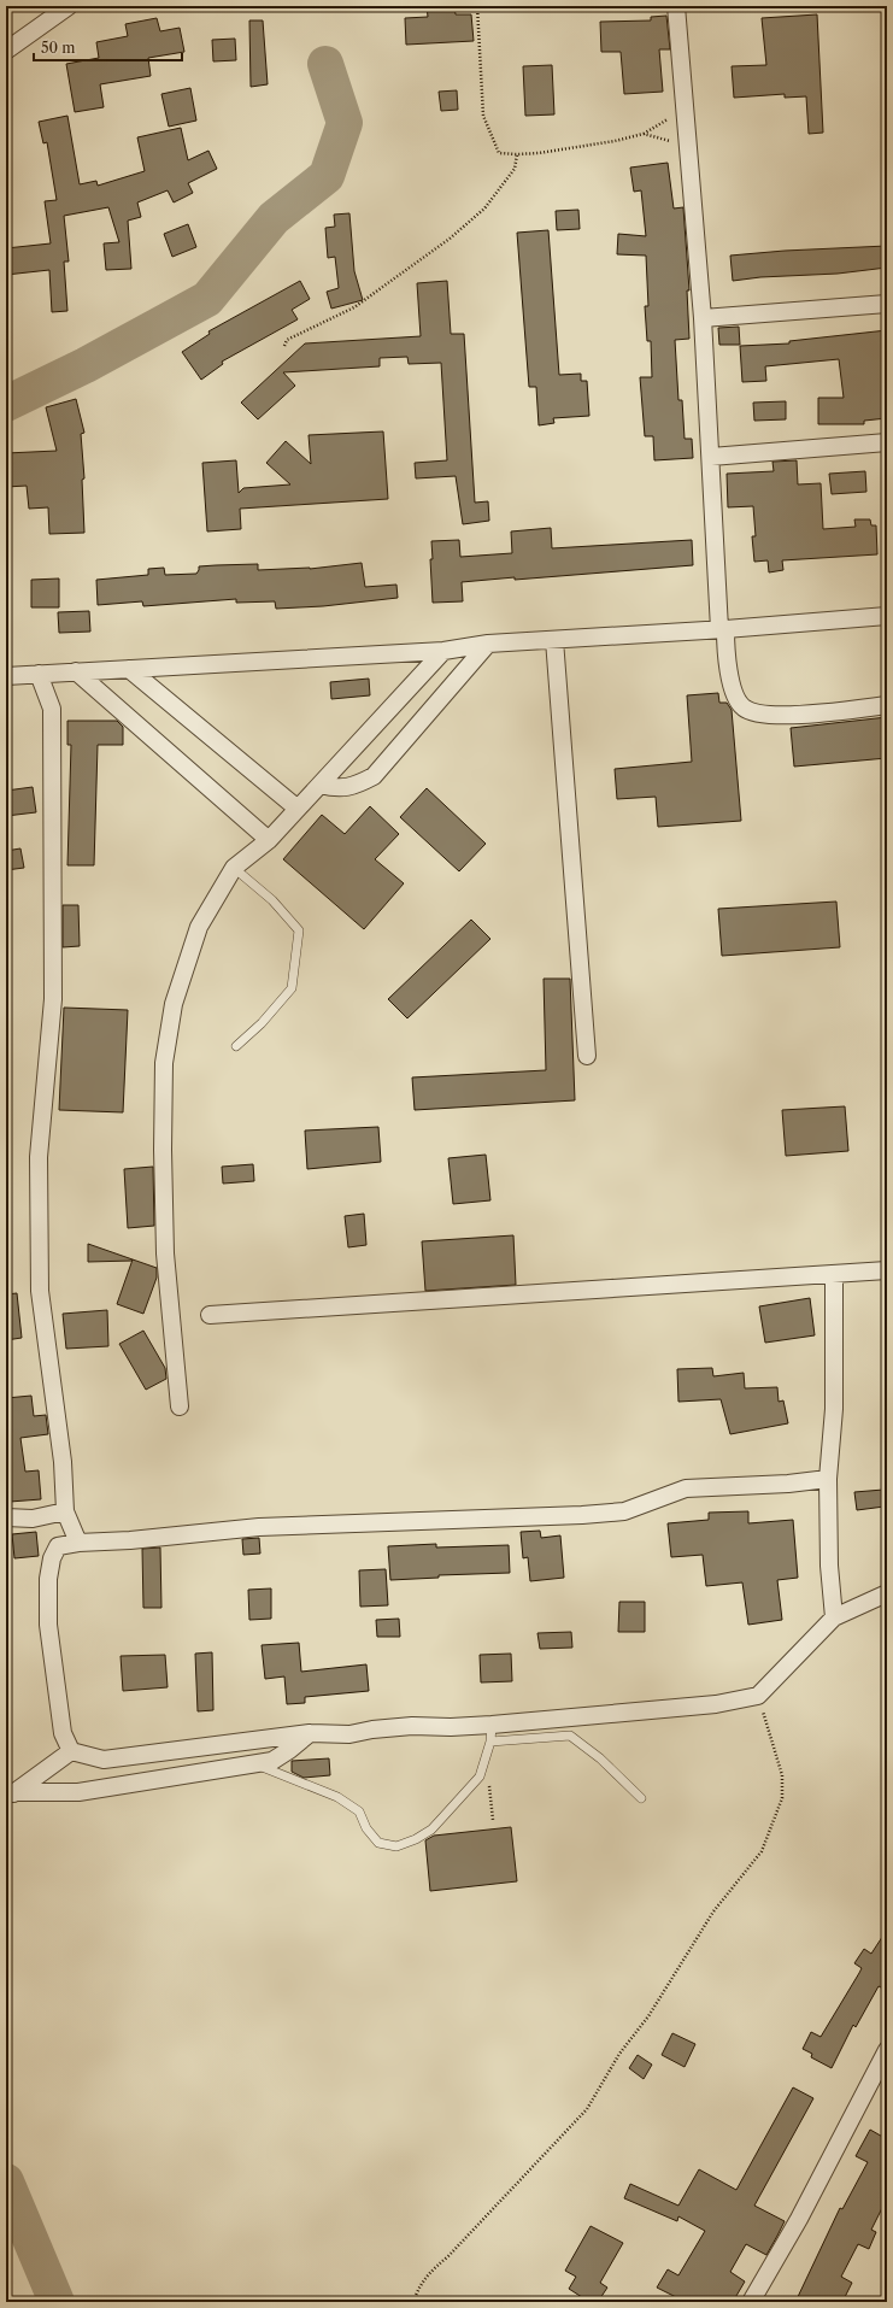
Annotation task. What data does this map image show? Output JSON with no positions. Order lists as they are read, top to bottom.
{
  "scale_bar": "50 m"
}
